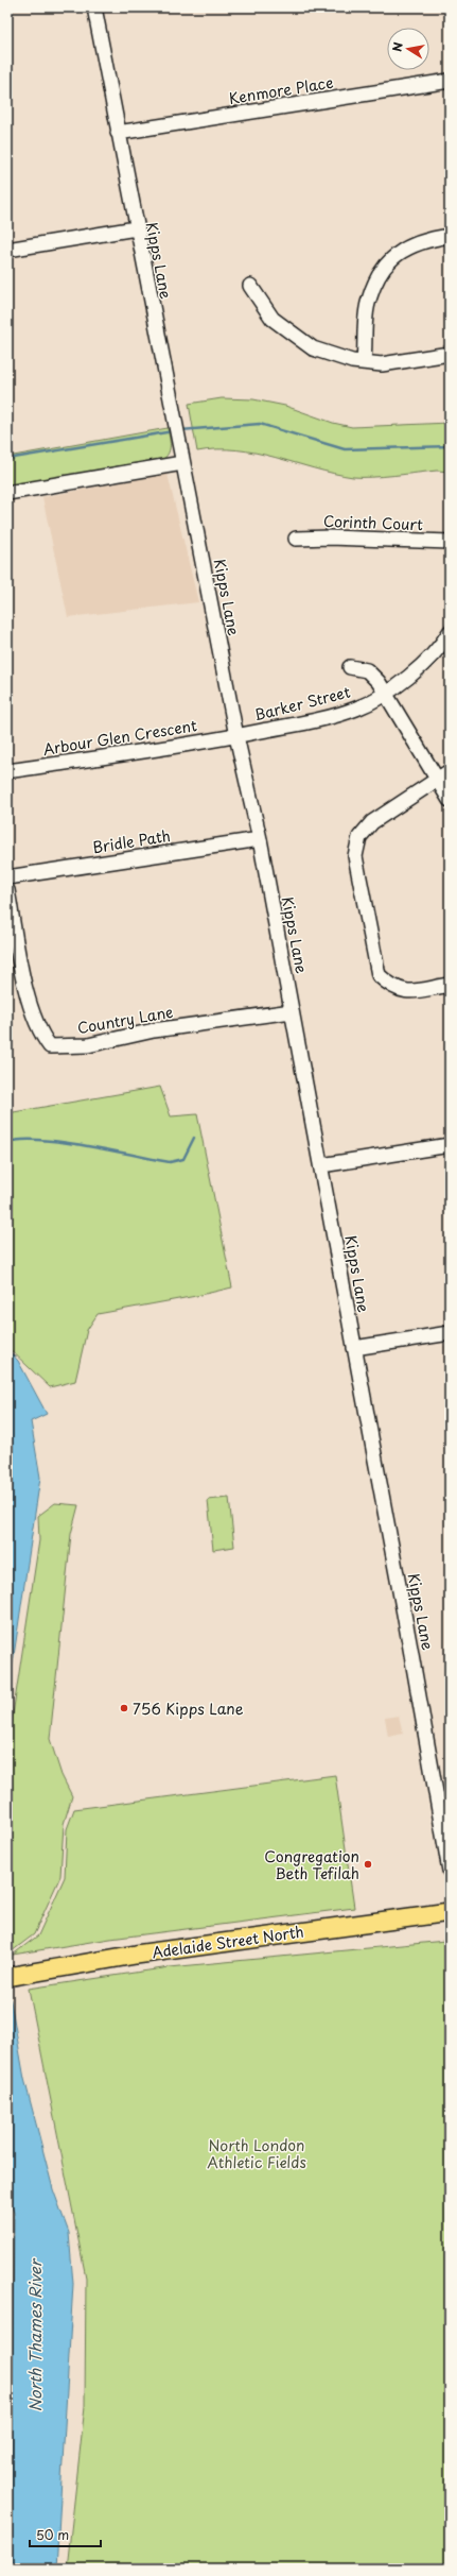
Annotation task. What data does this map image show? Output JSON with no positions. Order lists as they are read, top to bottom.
{
  "streets": {
    "main road": ["Adelaide Street North"],
    "street": [
      "Kenmore Place",
      "Kipps Lane",
      "Corinth Court",
      "Barker Street",
      "Arbour Glen Crescent",
      "Bridle Path",
      "Country Lane"
    ]
  },
  "crossings": [
    ["Kenmore Place", "Kipps Lane"],
    ["Kipps Lane", "Barker Street"],
    ["Kipps Lane", "Arbour Glen Crescent"],
    ["Kipps Lane", "Bridle Path"],
    ["Kipps Lane", "Country Lane"],
    ["Barker Street", "Arbour Glen Crescent"]
  ],
  "water": ["North Thames River"],
  "parks": ["North London Athletic Fields"],
  "places": ["756 Kipps Lane", "Congregation Beth Tefilah"],
  "scale_bar": "50 m",
  "north": "left"
}
